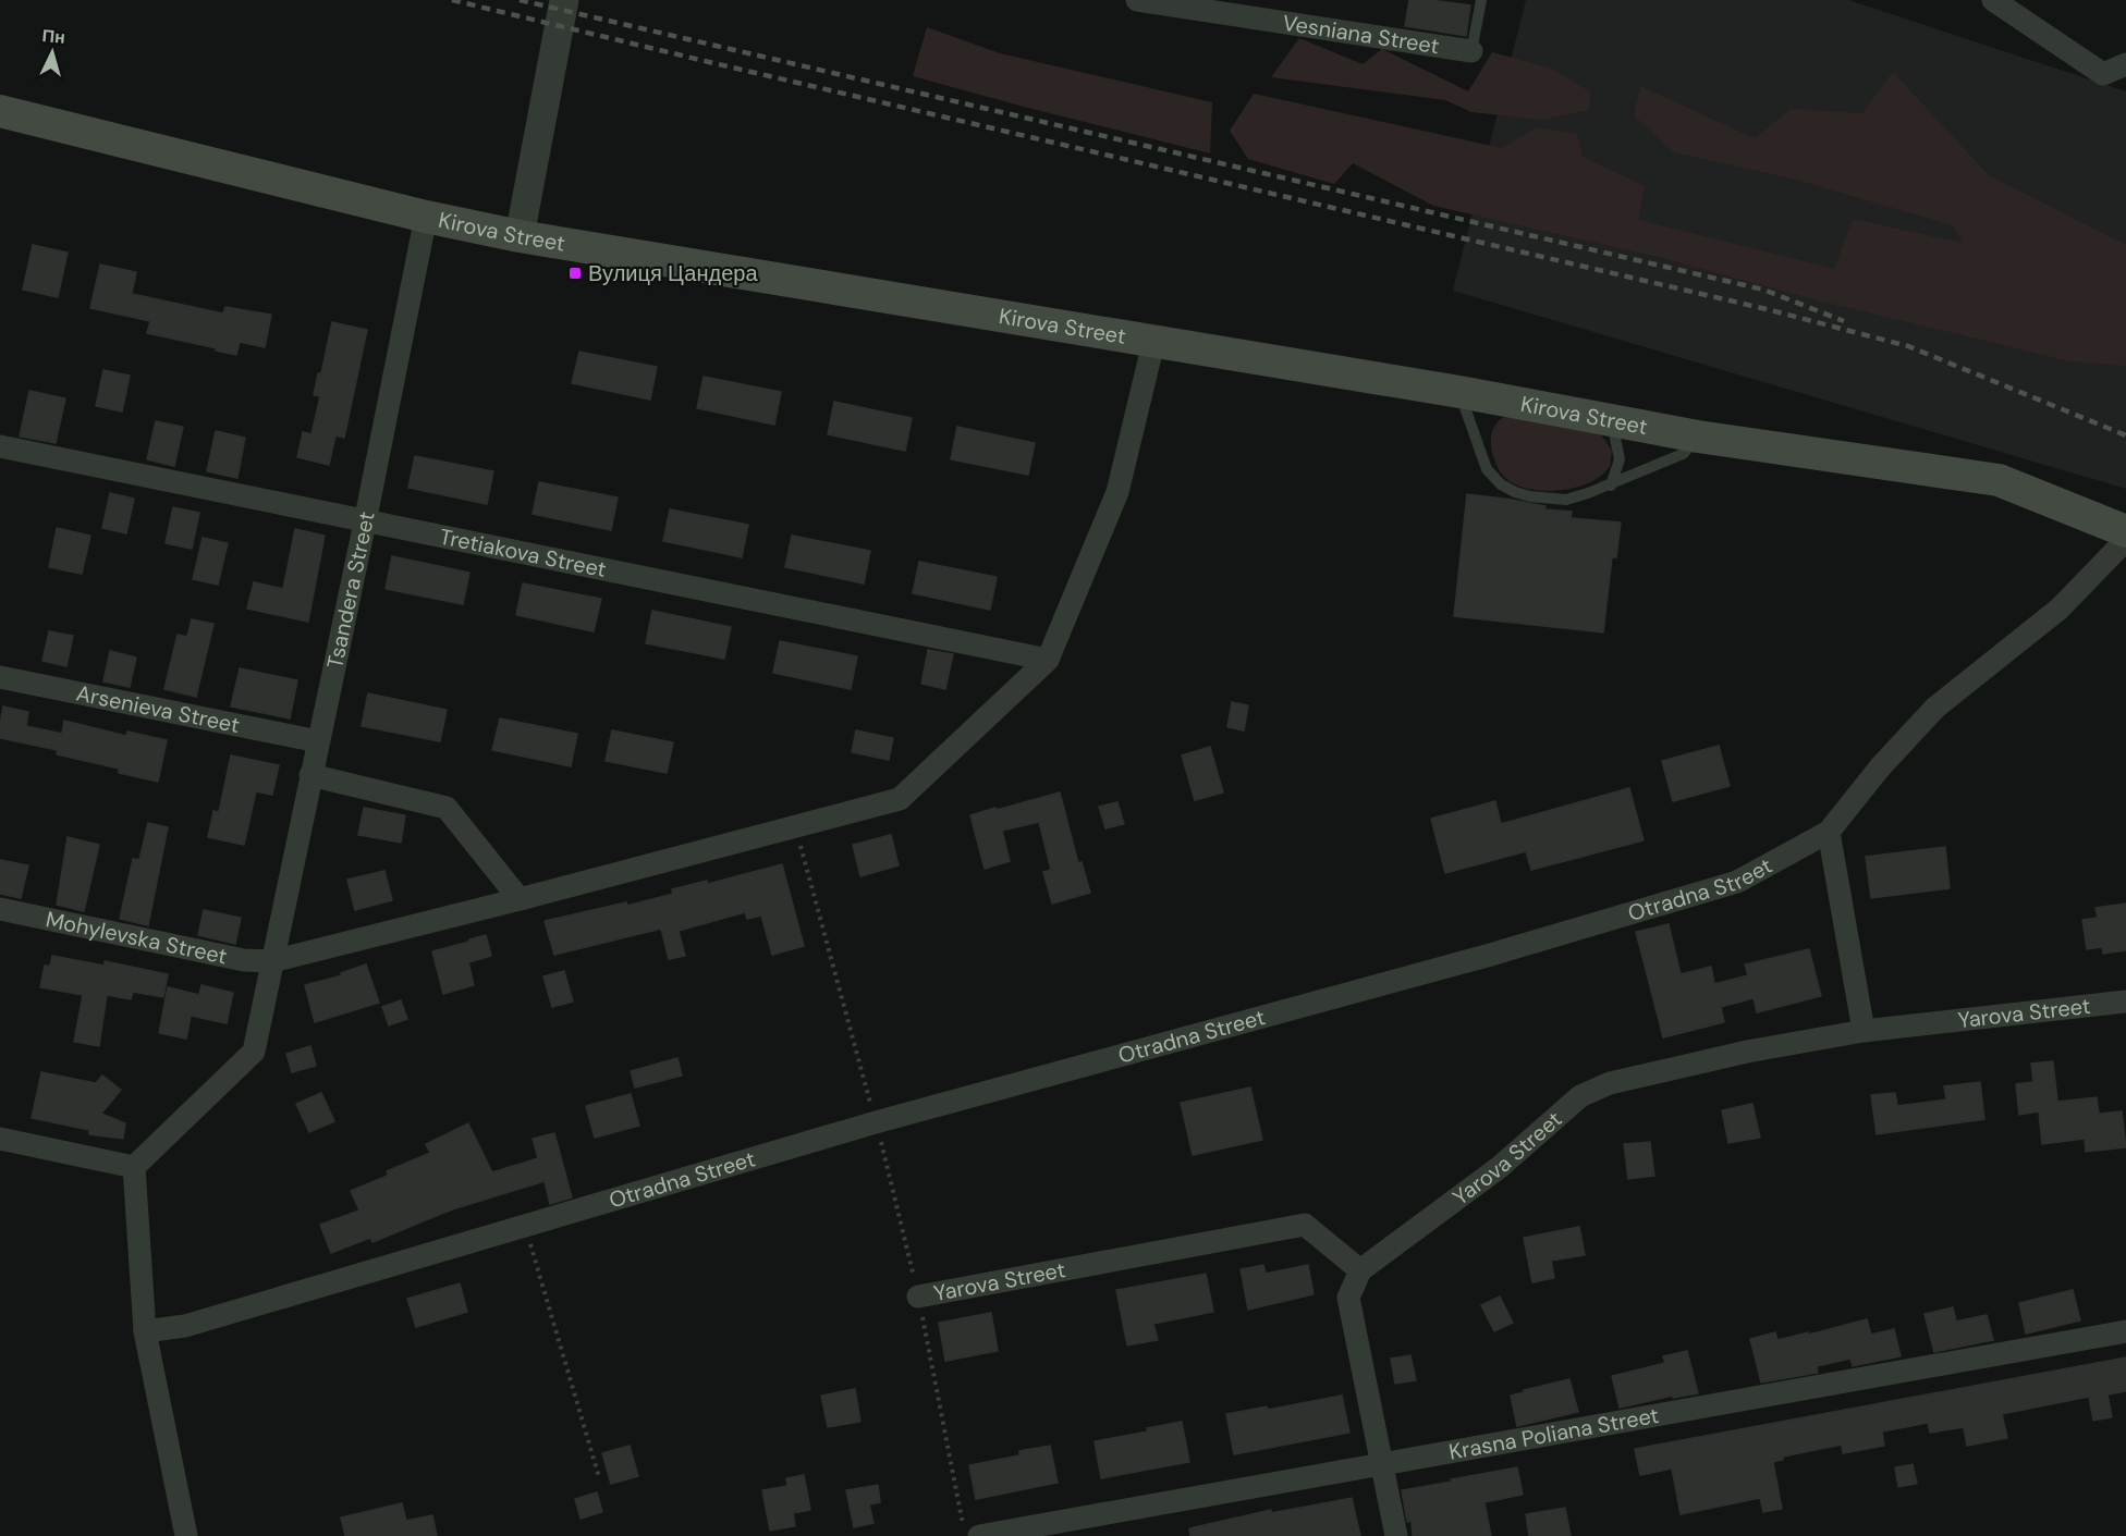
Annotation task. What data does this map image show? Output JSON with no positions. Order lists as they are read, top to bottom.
{
  "streets": {
    "main road": ["Kirova Street"],
    "street": [
      "Vesniana Street",
      "Tretiakova Street",
      "Tsandera Street",
      "Arsenieva Street",
      "Otradna Street",
      "Mohylevska Street",
      "Yarova Street",
      "Krasna Poliana Street"
    ]
  },
  "crossings": [
    ["Kirova Street", "Tsandera Street"],
    ["Tretiakova Street", "Tsandera Street"],
    ["Tsandera Street", "Arsenieva Street"],
    ["Tsandera Street", "Mohylevska Street"]
  ],
  "places": {
    "transit": ["Вулиця Цандера"]
  },
  "north": "top"
}
